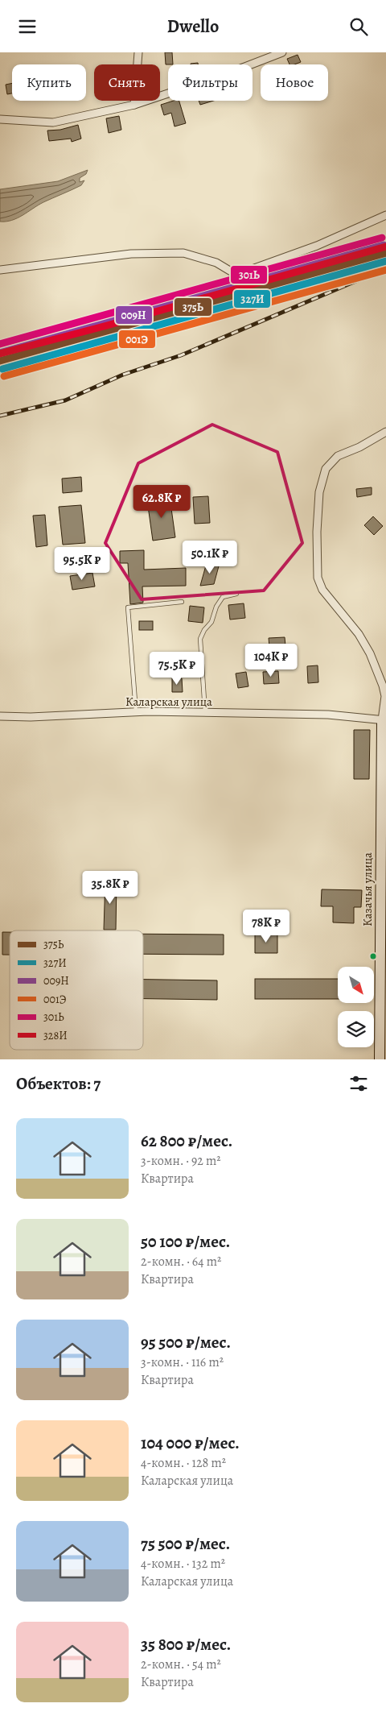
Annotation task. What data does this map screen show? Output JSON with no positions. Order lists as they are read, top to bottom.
{
  "streets": {
    "street": ["Каларская улица", "Казачья улица"]
  },
  "crossings": [
    ["Каларская улица", "Казачья улица"]
  ],
  "lines": [
    "transit line 301Ь",
    "transit line 009Н",
    "transit line 328И",
    "transit line 375Ь",
    "transit line 327И",
    "transit line 001Э"
  ],
  "legend": [
    "375Ь",
    "327И",
    "009Н",
    "001Э",
    "301Ь",
    "328И"
  ],
  "north": "bottom right",
  "page": {
    "header": "Dwello",
    "chip": [
      "Купить",
      "Снять",
      "Фильтры",
      "Новое"
    ],
    "price": [
      "62.8K ₽",
      "50.1K ₽",
      "95.5K ₽",
      "104K ₽",
      "75.5K ₽",
      "35.8K ₽",
      "78K ₽"
    ],
    "heading": "Объектов: 7",
    "list": [
      {
        "name": "62 800 ₽/мес.",
        "note": "3-комн. · 92 m² · Квартира"
      },
      {
        "name": "50 100 ₽/мес.",
        "note": "2-комн. · 64 m² · Квартира"
      },
      {
        "name": "95 500 ₽/мес.",
        "note": "3-комн. · 116 m² · Квартира"
      },
      {
        "name": "104 000 ₽/мес.",
        "note": "4-комн. · 128 m² · Каларская улица"
      },
      {
        "name": "75 500 ₽/мес.",
        "note": "4-комн. · 132 m² · Каларская улица"
      },
      {
        "name": "35 800 ₽/мес.",
        "note": "2-комн. · 54 m² · Квартира"
      }
    ]
  }
}
